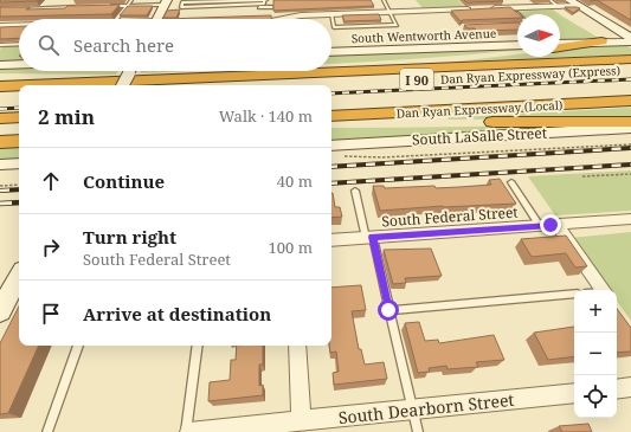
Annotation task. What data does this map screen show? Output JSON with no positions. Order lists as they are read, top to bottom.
{
  "streets": {
    "highway": ["Dan Ryan Expressway (Express)", "I 90", "Dan Ryan Expressway (Local)"],
    "main road": ["South Wentworth Avenue", "South LaSalle Street"],
    "street": ["South Federal Street", "South Dearborn Street"]
  },
  "north": "right",
  "page": {
    "search": "Search here",
    "heading": ["2 min", "Walk · 140 m"],
    "list": [
      ["Continue", "40 m"],
      ["Turn right", "South Federal Street", "100 m"],
      "Arrive at destination"
    ],
    "map_buttons": ["+", "−"]
  }
}
